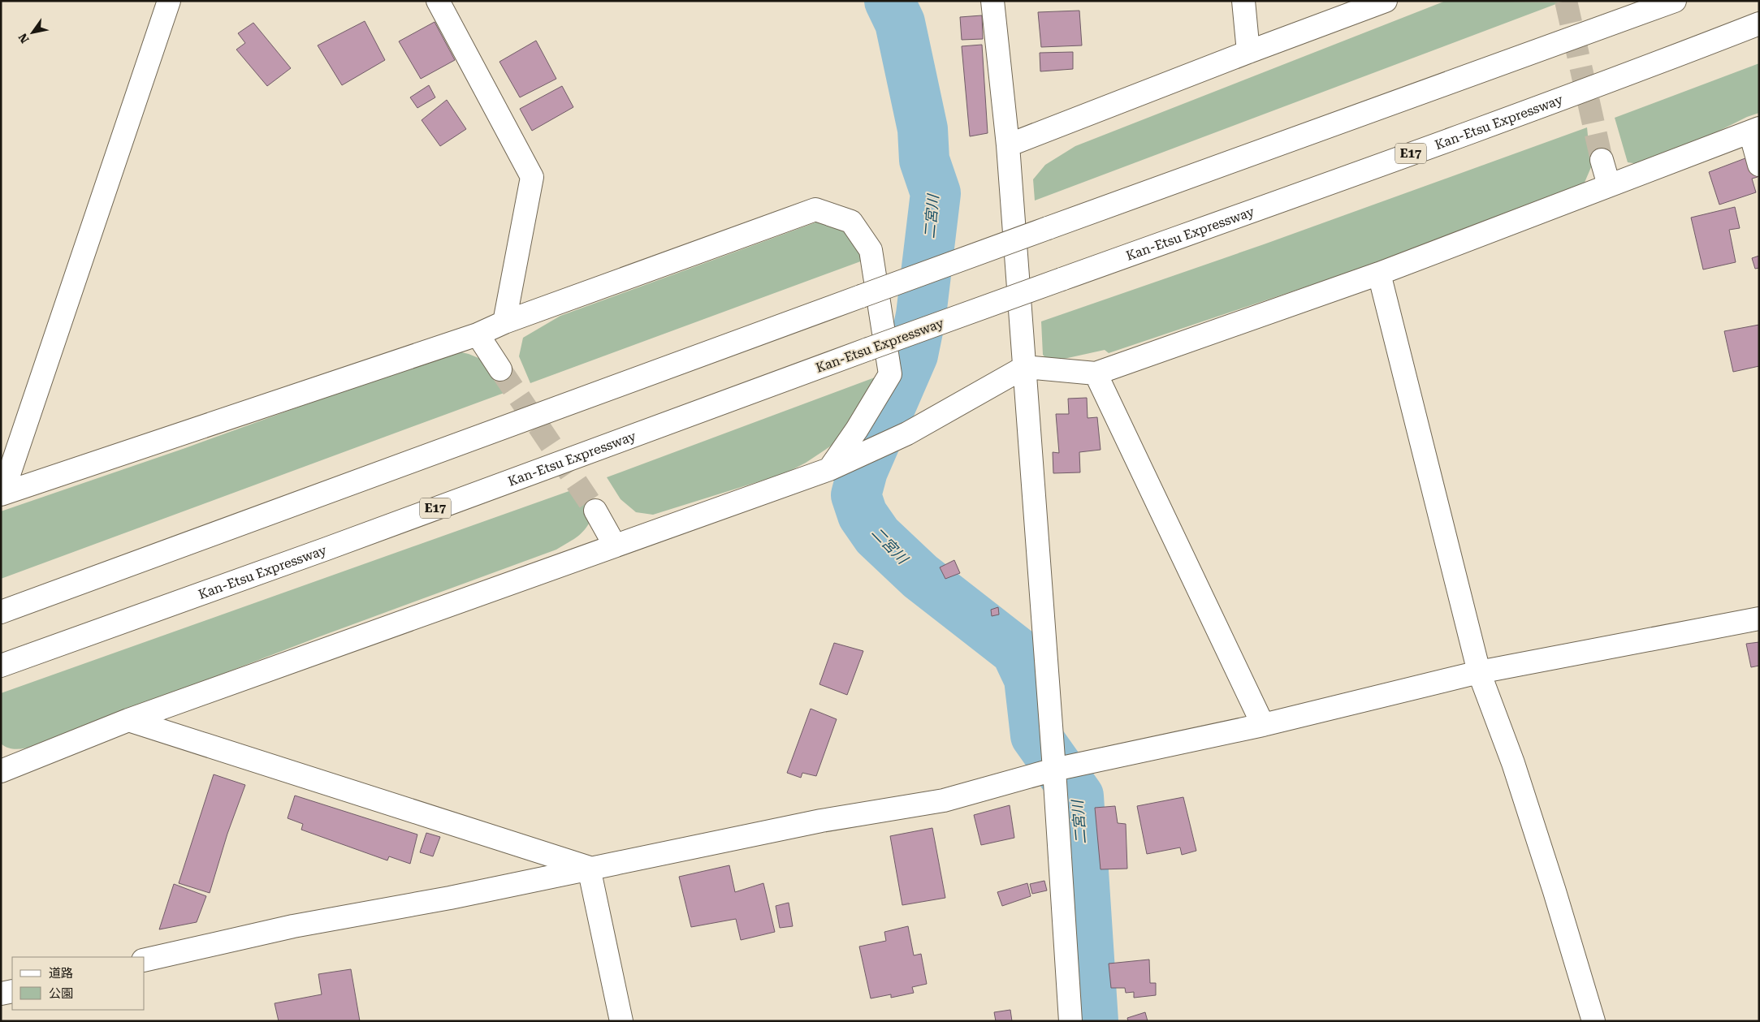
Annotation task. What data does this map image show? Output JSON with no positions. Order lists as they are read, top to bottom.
{
  "streets": {
    "main road": ["Kan-Etsu Expressway", "E17"]
  },
  "water": ["二宮川"],
  "legend": ["道路", "公園"],
  "north": "bottom left"
}
